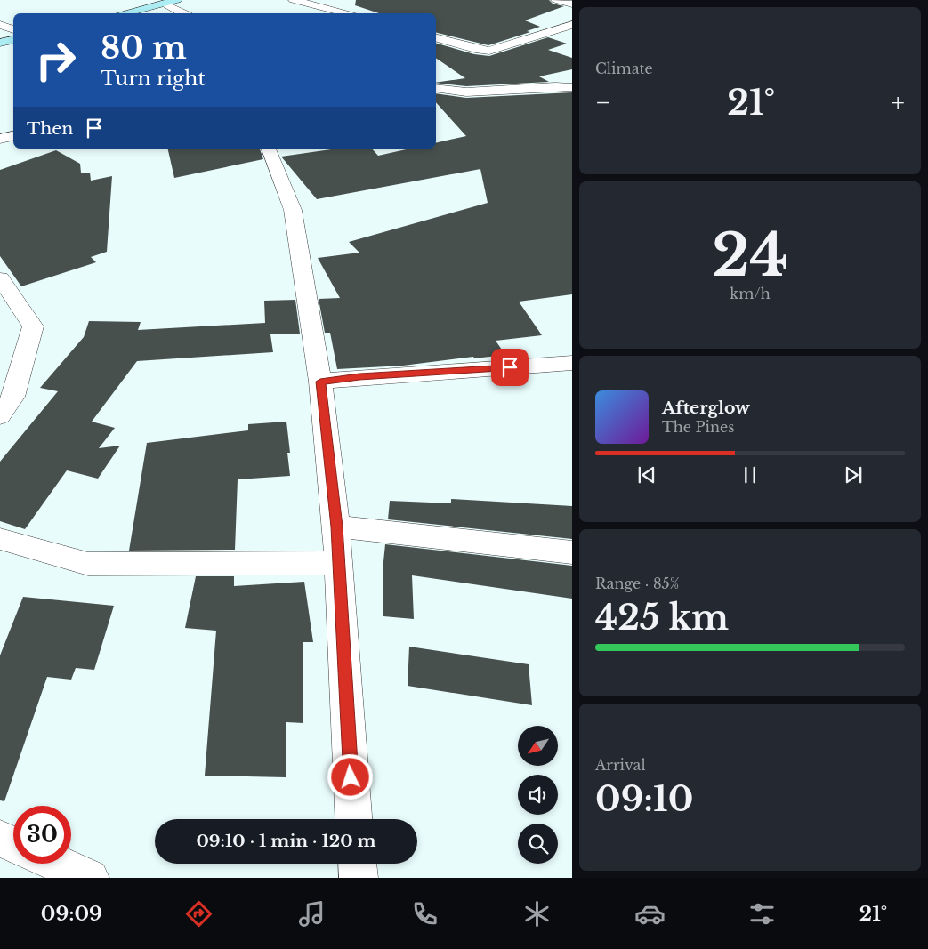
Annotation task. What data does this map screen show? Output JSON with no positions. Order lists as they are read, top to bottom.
{
  "north": "bottom left",
  "page": {
    "tile": [
      "Climate",
      ["24", "km/h"],
      ["Range · 85%", "425 km"],
      ["Arrival", "09:10"]
    ],
    "turn": ["80 m", "Turn right"],
    "heat": ["−", "21°", "+"],
    "then": "Then",
    "song": ["Afterglow", "The Pines"],
    "limit": "30",
    "trip": "09:10 · 1 min · 120 m",
    "tabs": ["09:09", "21°"]
  }
}
